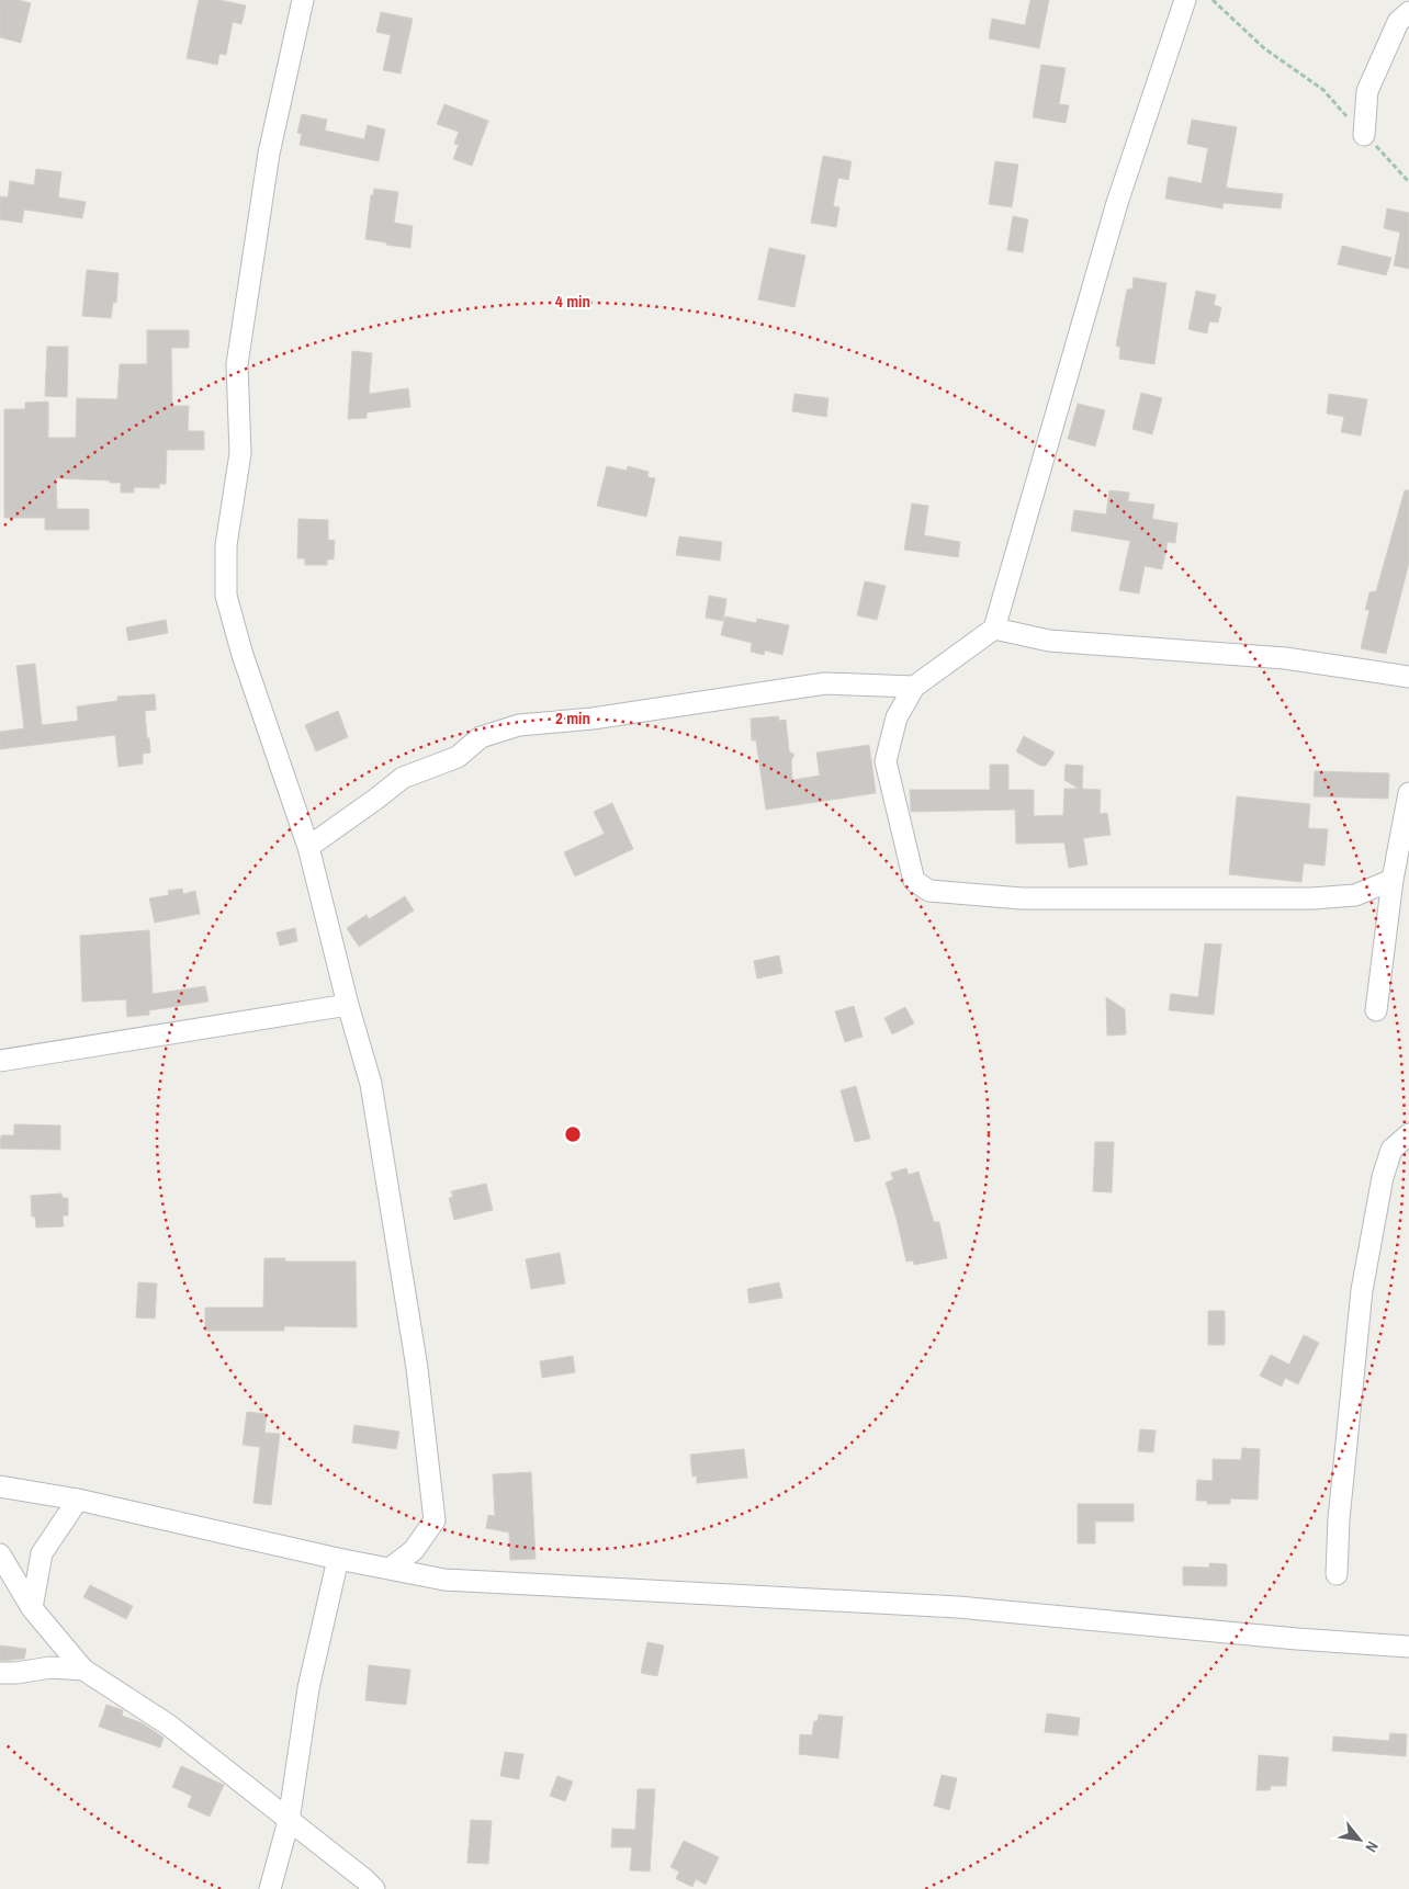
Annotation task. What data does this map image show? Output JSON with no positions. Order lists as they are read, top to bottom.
{
  "north": "bottom right",
  "rings": ["4 min", "2 min"]
}
